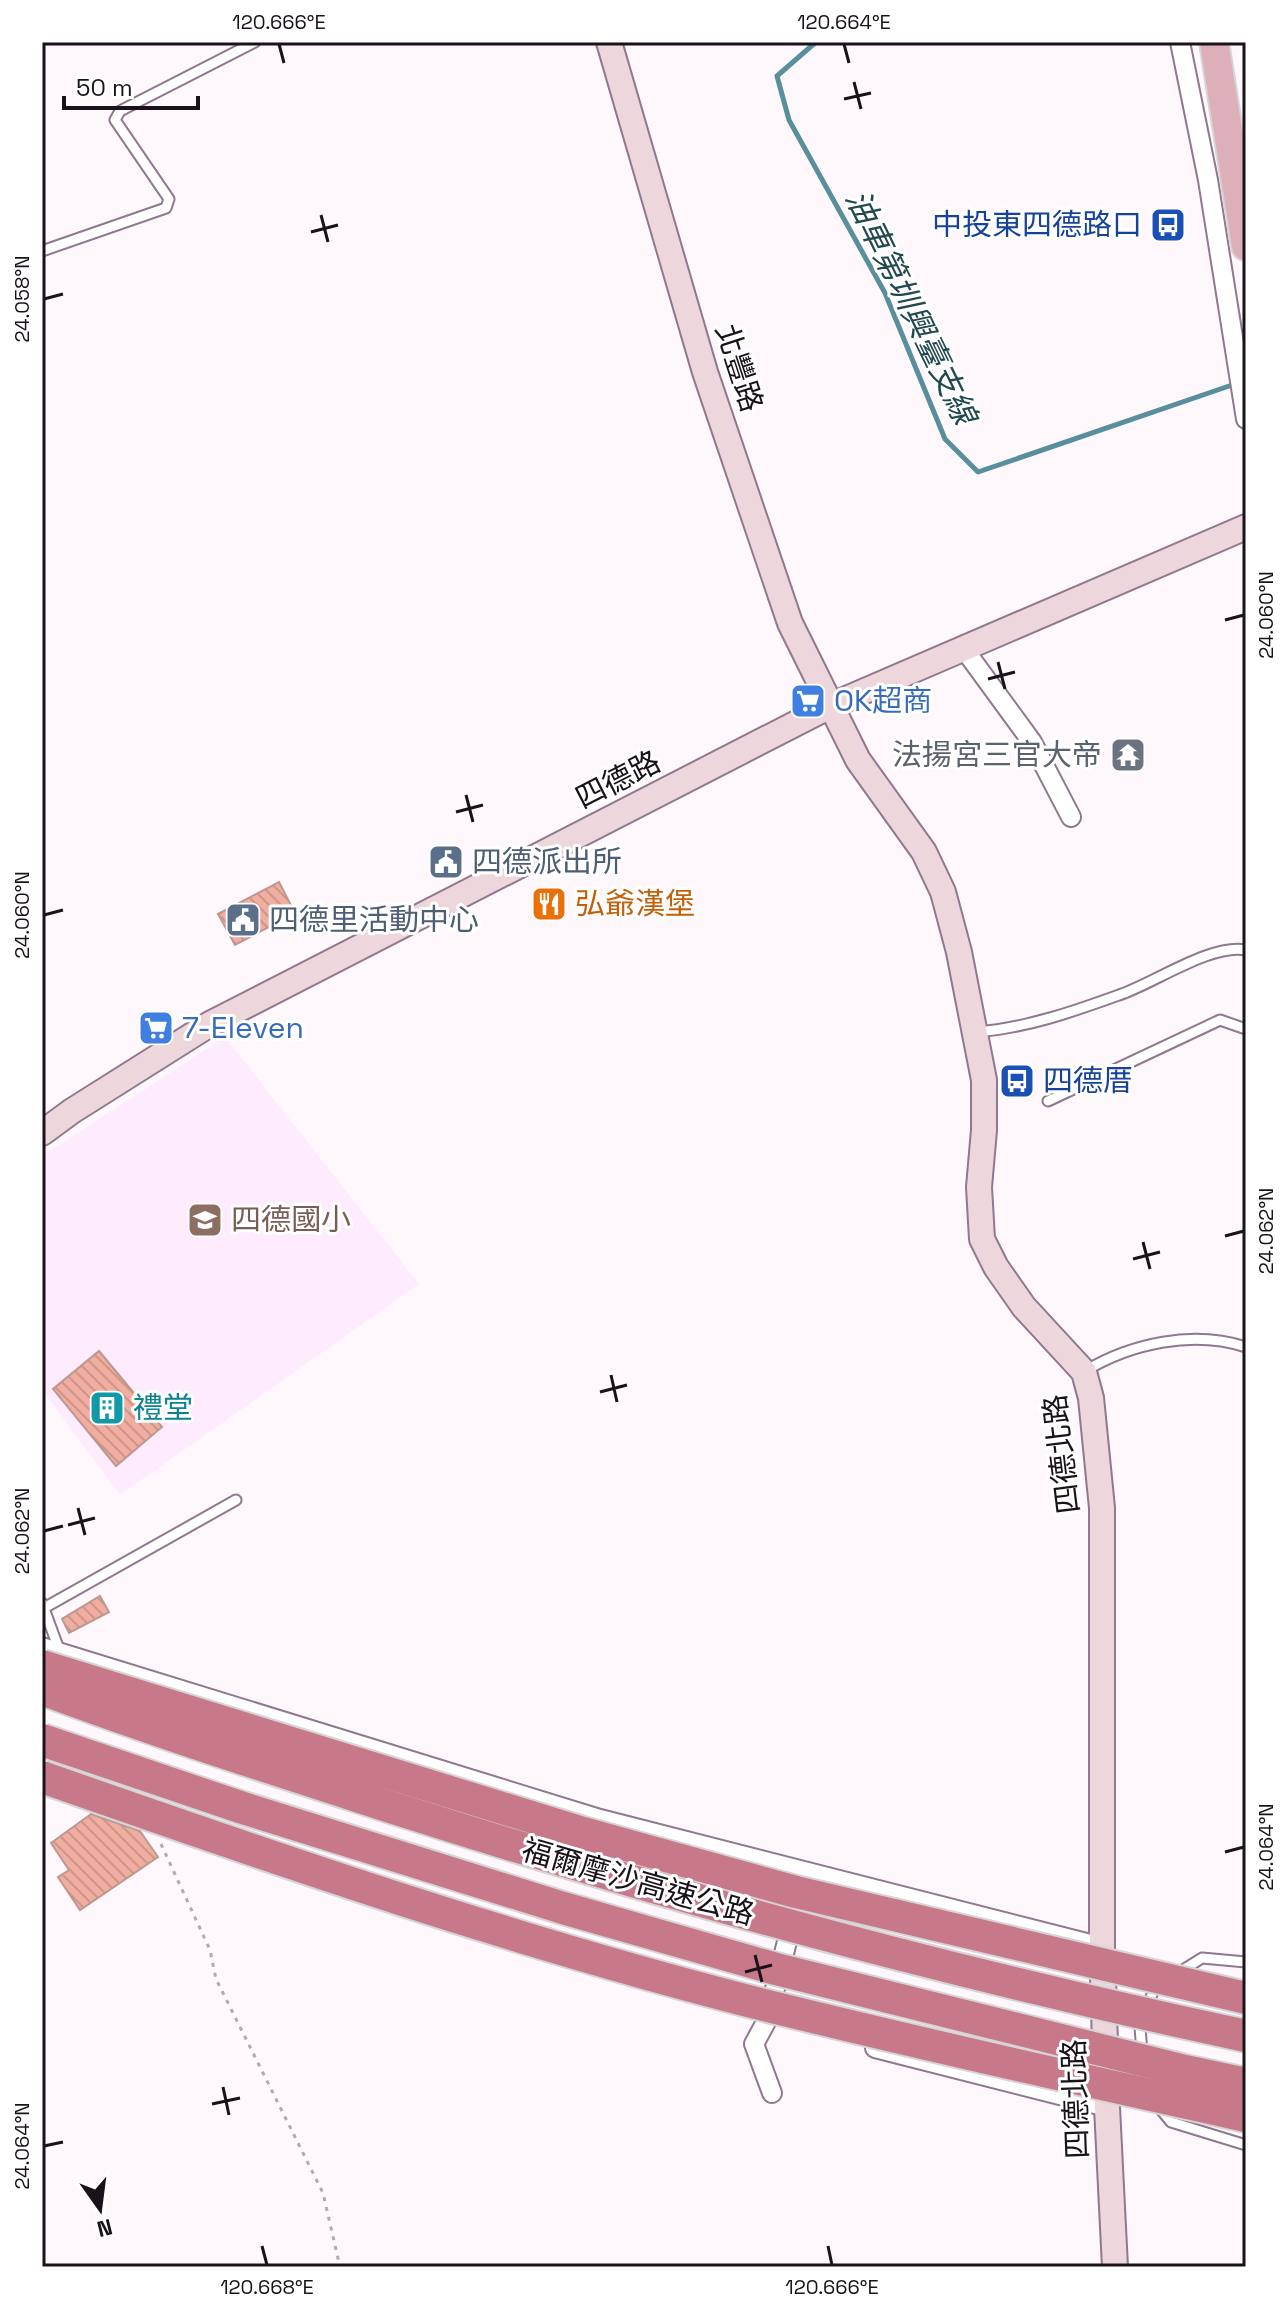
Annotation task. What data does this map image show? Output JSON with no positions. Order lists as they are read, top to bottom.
{
  "streets": {
    "highway": ["福爾摩沙高速公路"],
    "street": ["北豐路", "四德路", "四德北路"]
  },
  "crossings": [
    ["北豐路", "四德路"],
    ["北豐路", "四德北路"],
    ["四德路", "四德北路"]
  ],
  "water": ["油車第圳興臺支線"],
  "places": {
    "bus stop": ["中投東四德路口", "四德厝"],
    "supermarket": ["OK超商", "7-Eleven"],
    "temple": ["法揚宮三官大帝"],
    "public building": ["四德派出所", "四德里活動中心"],
    "restaurant": ["弘爺漢堡"],
    "school or university": ["四德國小"],
    "building": ["禮堂"]
  },
  "scale_bar": "50 m",
  "north": "bottom",
  "coordinates": [
    "120.666°E",
    "120.664°E",
    "24.058°N",
    "24.060°N",
    "24.062°N",
    "24.064°N",
    "120.668°E"
  ]
}
